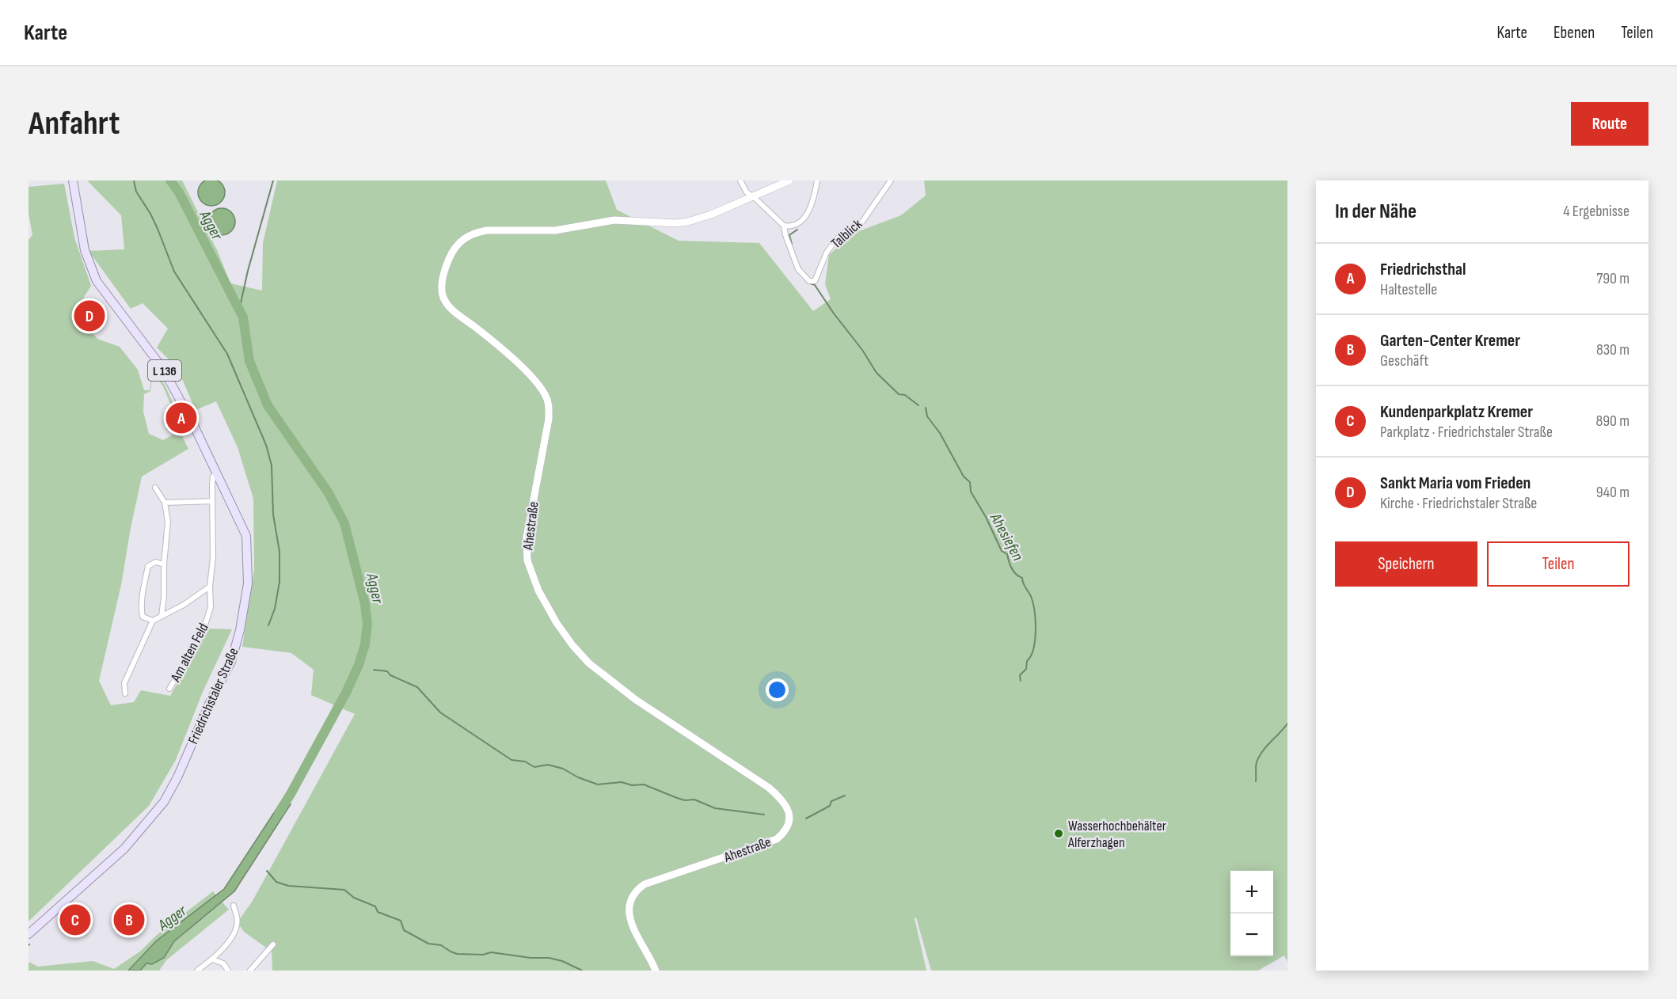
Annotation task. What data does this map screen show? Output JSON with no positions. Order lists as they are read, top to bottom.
{
  "streets": {
    "main road": ["L 136", "Ahestraße", "Friedrichstaler Straße"],
    "street": ["Talblick", "Am alten Feld"]
  },
  "crossings": [
    ["Am alten Feld", "Friedrichstaler Straße"]
  ],
  "water": ["Agger", "Ahesiefen"],
  "places": ["Wasserhochbehälter Alferzhagen"],
  "page": {
    "header": "Karte",
    "nav": ["Karte", "Ebenen", "Teilen"],
    "buttons": [
      "Route",
      ["Speichern", "Teilen"]
    ],
    "title": "Anfahrt",
    "heading": ["In der Nähe", "4 Ergebnisse"],
    "list": [
      {
        "mark": "A",
        "name": "Friedrichsthal",
        "note": "Haltestelle",
        "value": "790 m"
      },
      {
        "mark": "B",
        "name": "Garten-Center Kremer",
        "note": "Geschäft",
        "value": "830 m"
      },
      {
        "mark": "C",
        "name": "Kundenparkplatz Kremer",
        "note": "Parkplatz · Friedrichstaler Straße",
        "value": "890 m"
      },
      {
        "mark": "D",
        "name": "Sankt Maria vom Frieden",
        "note": "Kirche · Friedrichstaler Straße",
        "value": "940 m"
      }
    ],
    "pins": [
      "D",
      "A",
      "B",
      "C"
    ],
    "map_buttons": ["+", "−"]
  }
}
